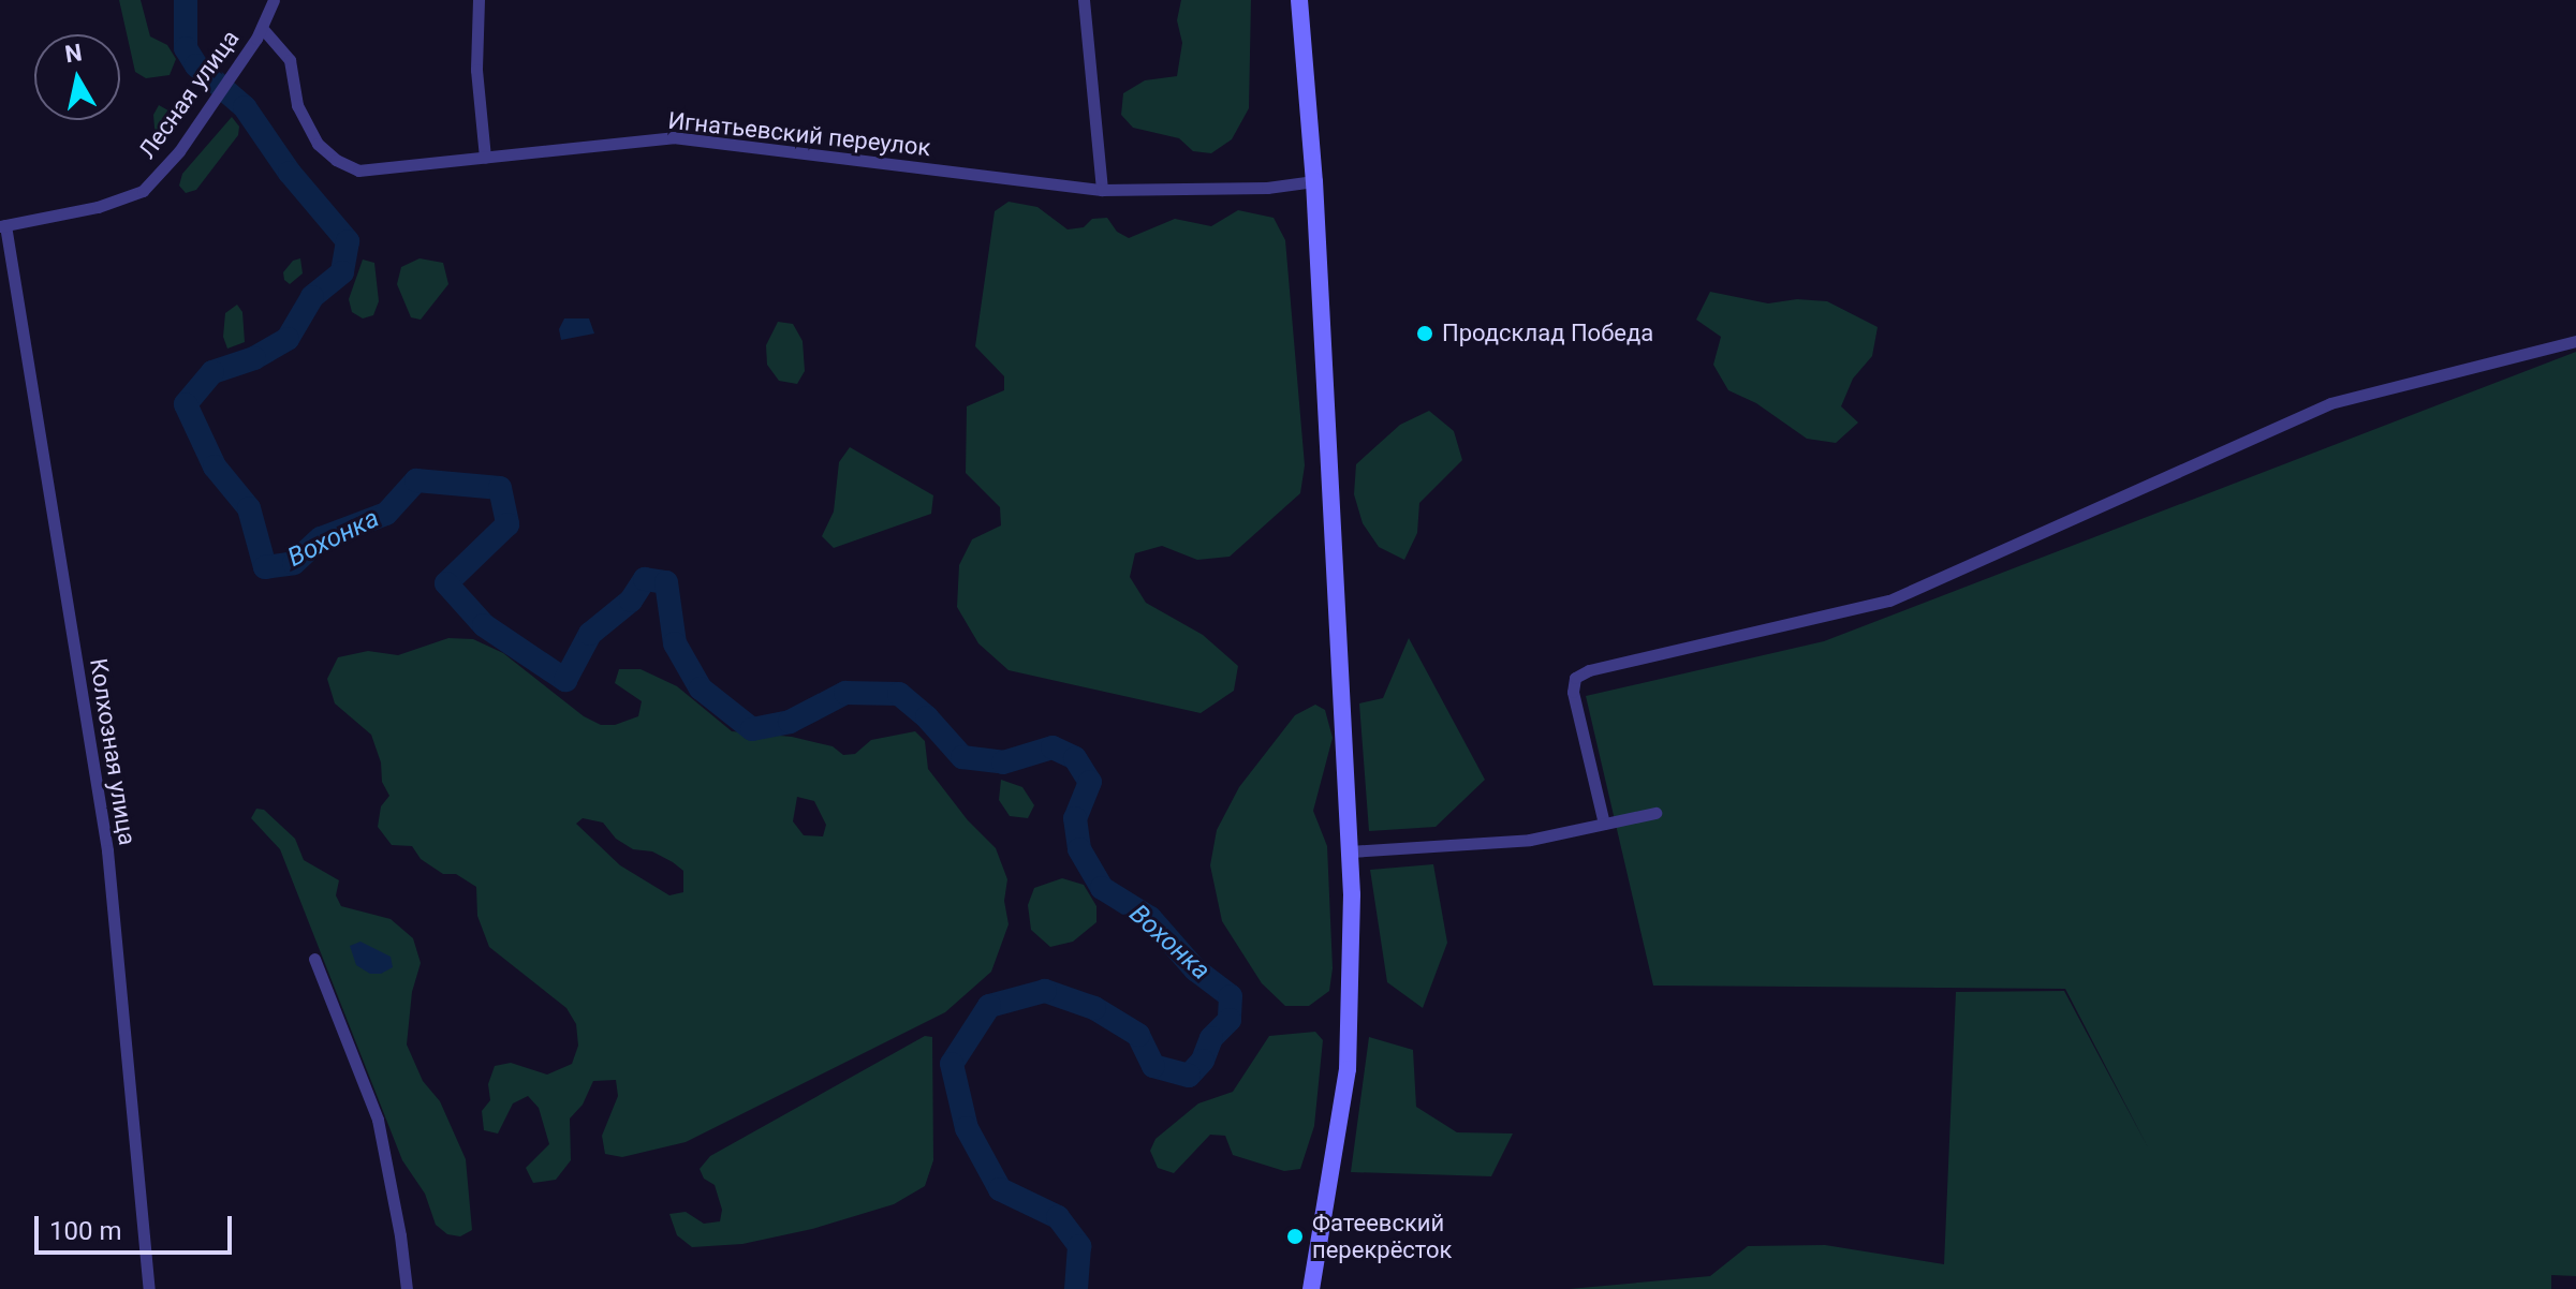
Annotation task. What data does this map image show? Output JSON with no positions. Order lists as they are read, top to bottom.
{
  "streets": {
    "street": ["Лесная улица", "Игнатьевский переулок", "Колхозная улица"]
  },
  "crossings": [
    ["Лесная улица", "Игнатьевский переулок"],
    ["Лесная улица", "Колхозная улица"]
  ],
  "water": ["Вохонка"],
  "places": ["Продсклад Победа", "Фатеевский перекрёсток"],
  "scale_bar": "100 m",
  "north": "top"
}
